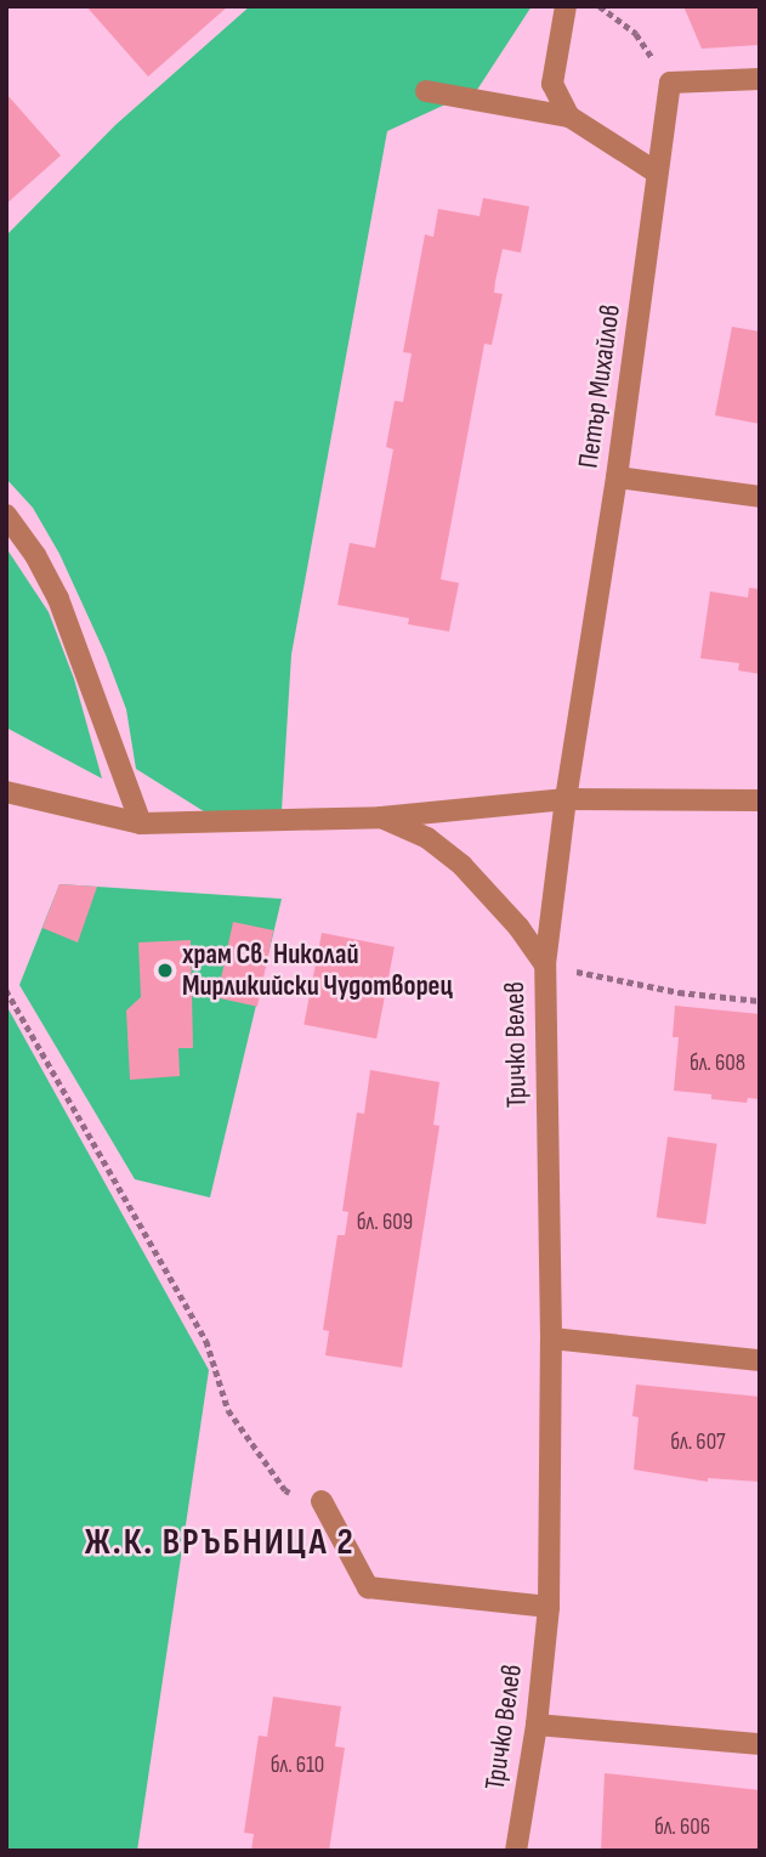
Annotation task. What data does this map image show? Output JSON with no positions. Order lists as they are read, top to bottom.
{
  "streets": {
    "street": ["Петър Михайлов", "Тричко Велев"]
  },
  "crossings": [
    ["Петър Михайлов", "Тричко Велев"]
  ],
  "districts": ["Ж.К. ВРЪБНИЦА 2"],
  "places": ["храм Св. Николай Мирликийски Чудотворец"],
  "house_numbers": [
    "бл. 608",
    "бл. 609",
    "бл. 607",
    "бл. 610",
    "бл. 606"
  ]
}
